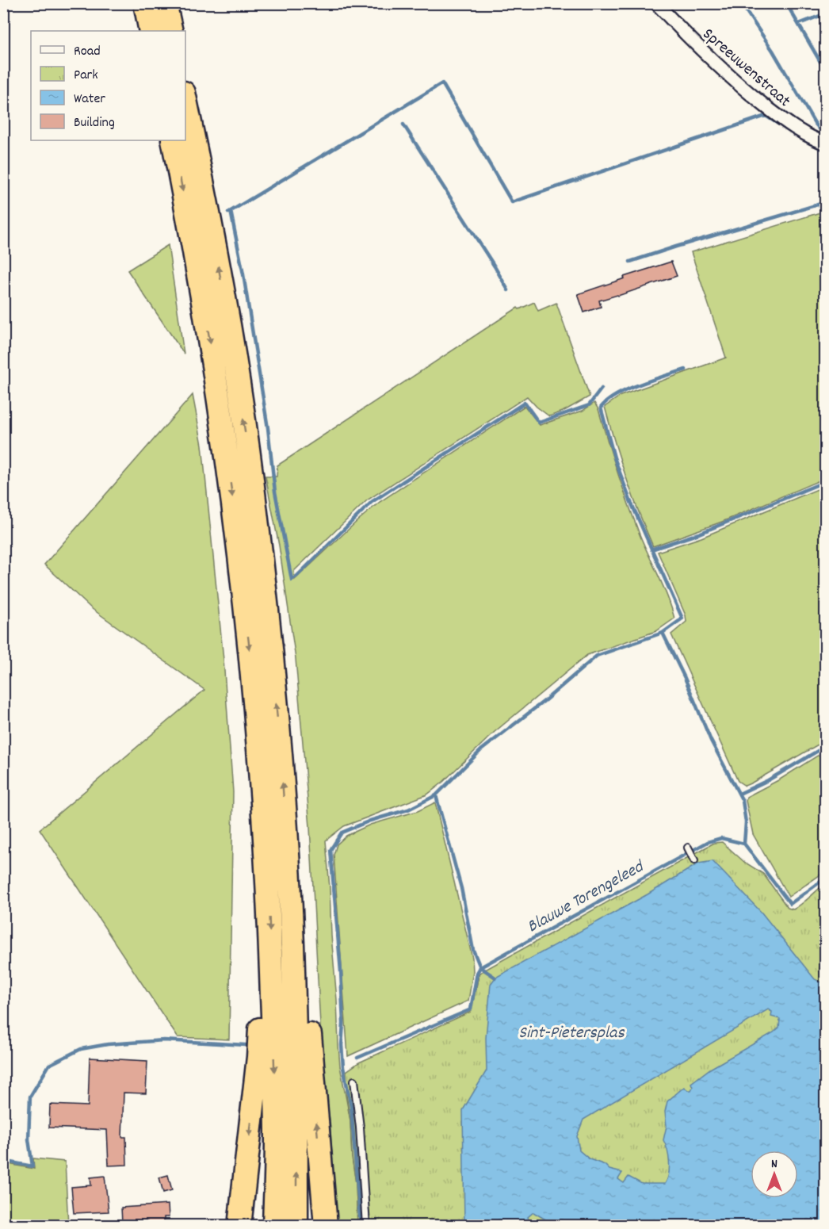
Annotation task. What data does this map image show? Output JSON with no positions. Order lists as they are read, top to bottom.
{
  "streets": {
    "street": ["Spreeuwenstraat"]
  },
  "water": ["Blauwe Torengeleed", "Sint-Pietersplas"],
  "legend": [
    "Road",
    "Park",
    "Water",
    "Building"
  ],
  "north": "top"
}
